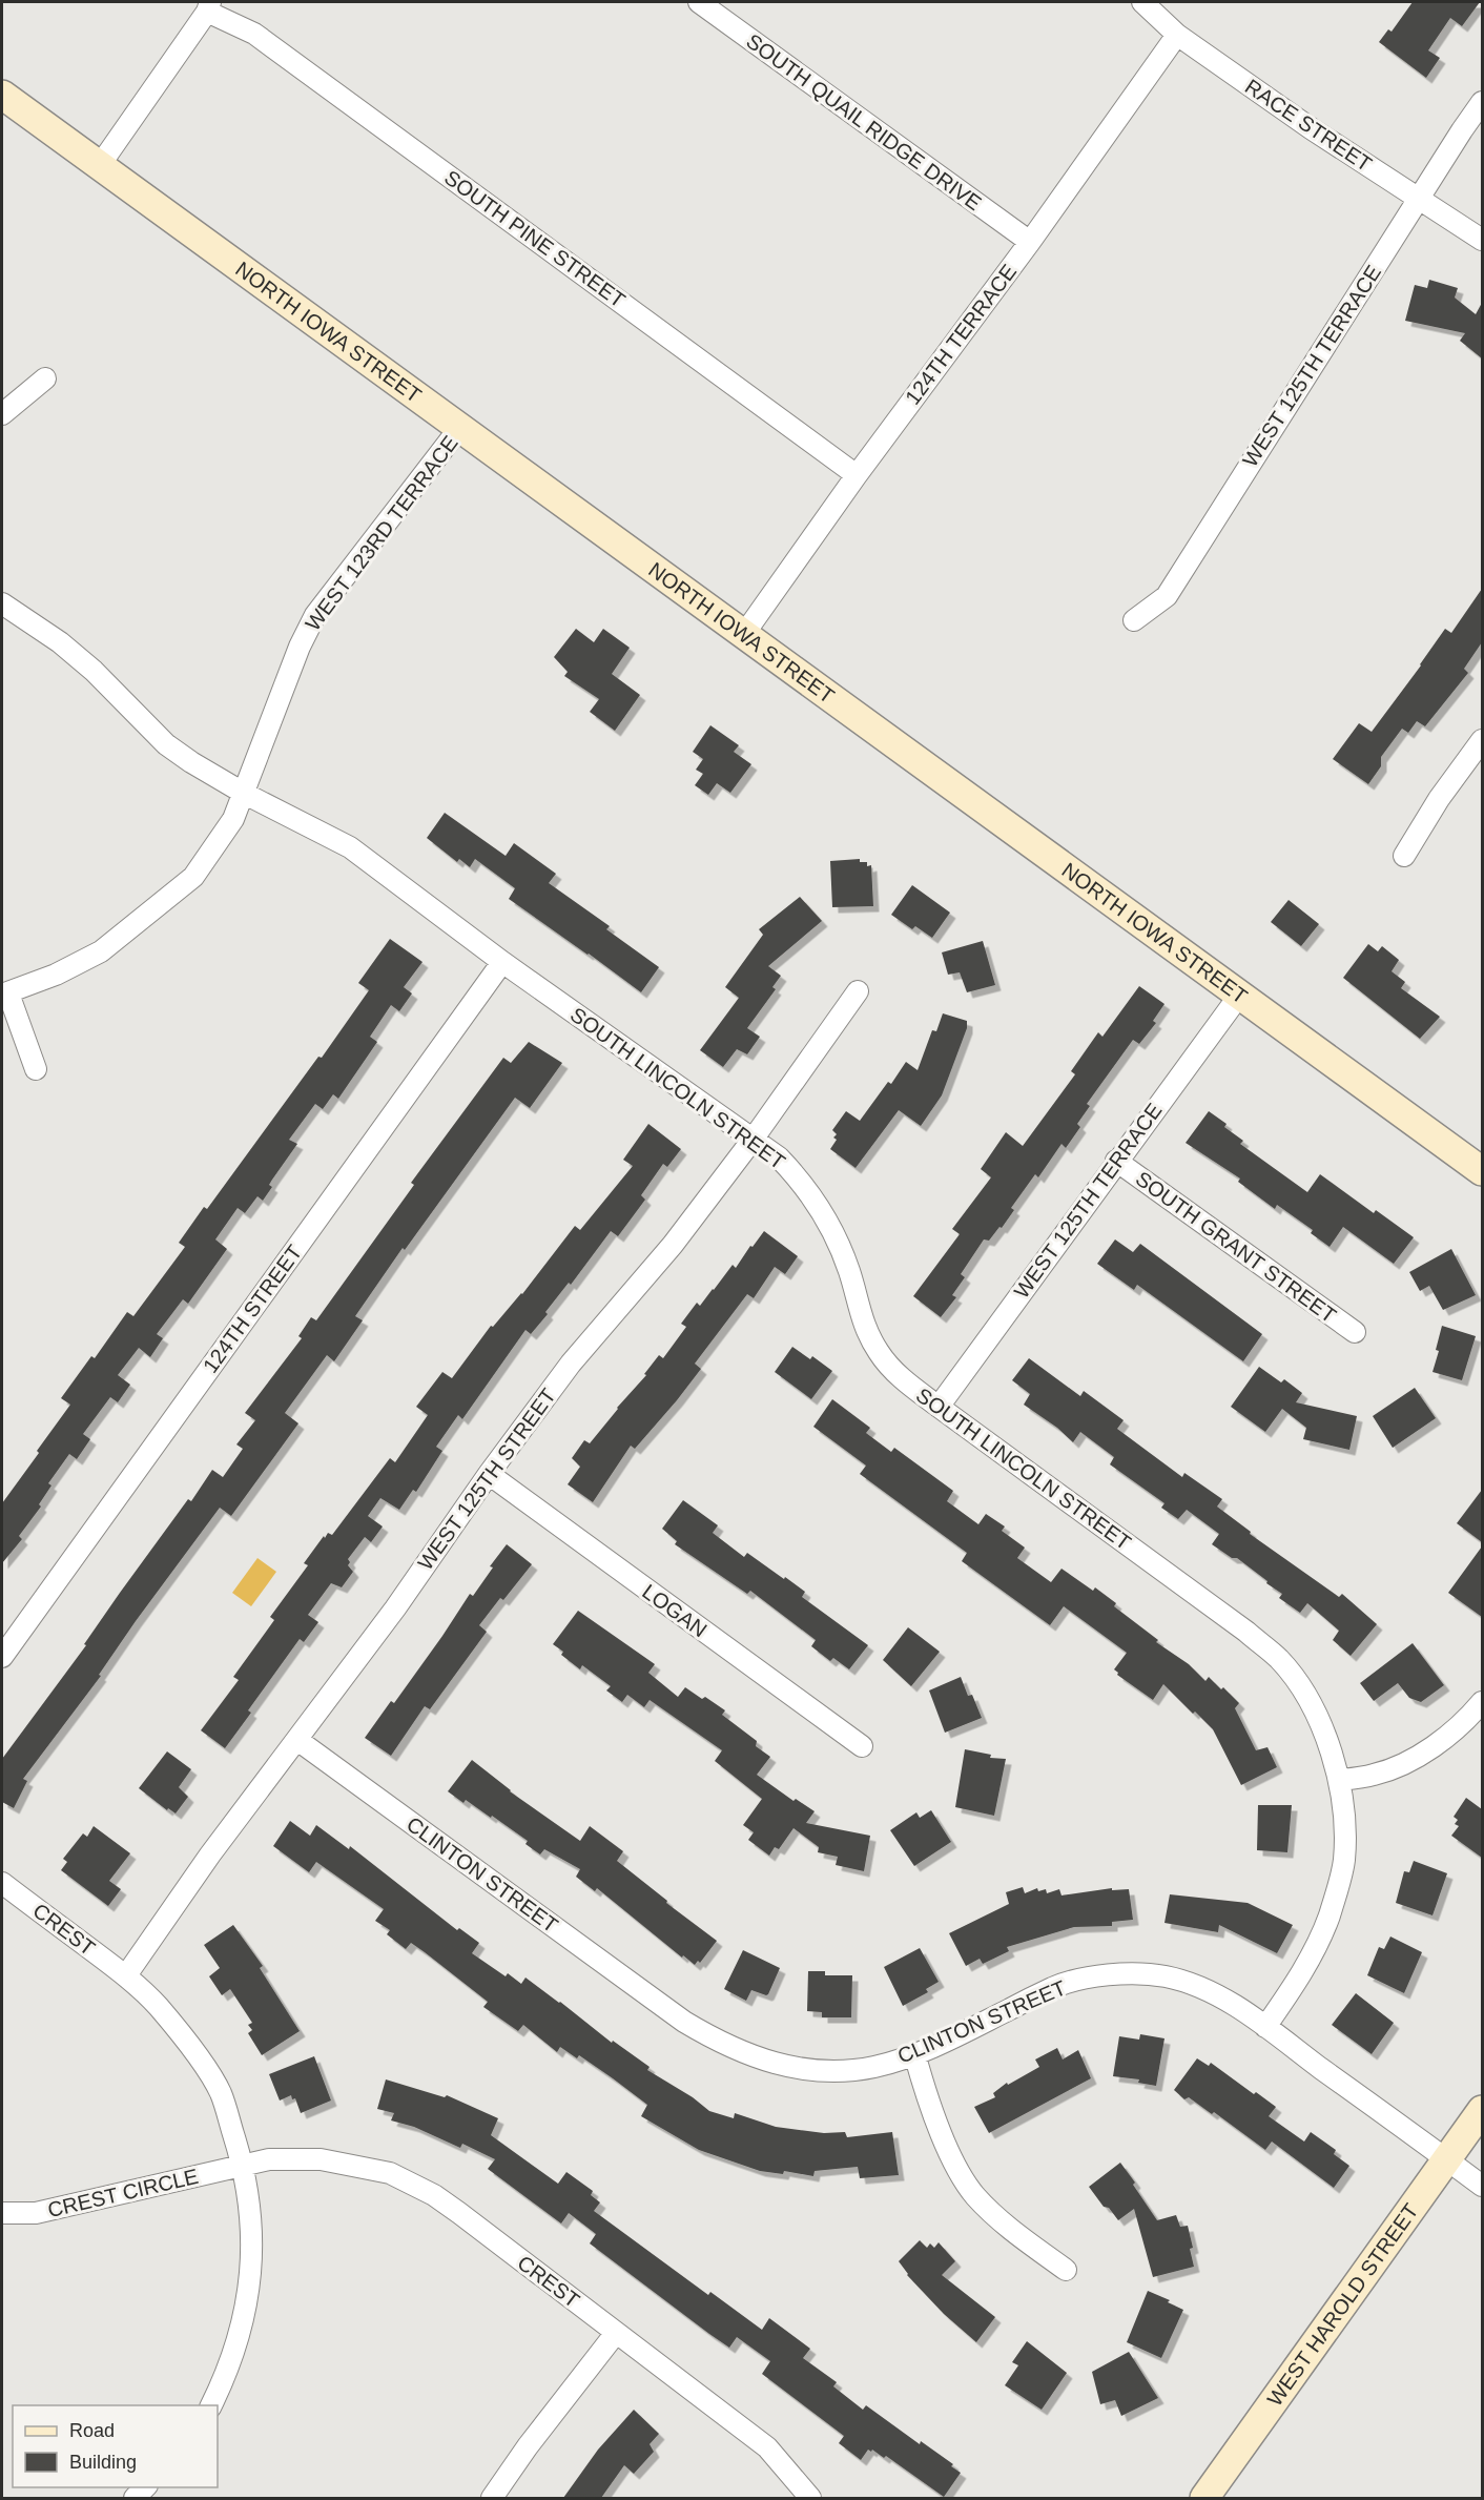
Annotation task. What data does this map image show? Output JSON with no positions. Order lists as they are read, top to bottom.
{
  "streets": {
    "street": [
      "SOUTH QUAIL RIDGE DRIVE",
      "RACE STREET",
      "SOUTH PINE STREET",
      "NORTH IOWA STREET",
      "124TH TERRACE",
      "WEST 125TH TERRACE",
      "WEST 123RD TERRACE",
      "SOUTH LINCOLN STREET",
      "SOUTH GRANT STREET",
      "124TH STREET",
      "WEST 125TH STREET",
      "LOGAN",
      "CLINTON STREET",
      "CREST",
      "CREST CIRCLE",
      "WEST HAROLD STREET"
    ]
  },
  "crossings": [
    ["SOUTH QUAIL RIDGE DRIVE", "124TH TERRACE"],
    ["RACE STREET", "124TH TERRACE"],
    ["RACE STREET", "WEST 125TH TERRACE"],
    ["SOUTH PINE STREET", "124TH TERRACE"],
    ["NORTH IOWA STREET", "124TH TERRACE"],
    ["NORTH IOWA STREET", "WEST 125TH TERRACE"],
    ["NORTH IOWA STREET", "WEST 123RD TERRACE"],
    ["WEST 125TH TERRACE", "SOUTH LINCOLN STREET"],
    ["WEST 125TH TERRACE", "SOUTH GRANT STREET"],
    ["WEST 123RD TERRACE", "SOUTH LINCOLN STREET"],
    ["SOUTH LINCOLN STREET", "124TH STREET"],
    ["SOUTH LINCOLN STREET", "WEST 125TH STREET"],
    ["SOUTH LINCOLN STREET", "CLINTON STREET"],
    ["WEST 125TH STREET", "LOGAN"],
    ["WEST 125TH STREET", "CLINTON STREET"],
    ["WEST 125TH STREET", "CREST"],
    ["CLINTON STREET", "WEST HAROLD STREET"],
    ["CREST", "CREST CIRCLE"]
  ],
  "legend": ["Road", "Building"]
}
